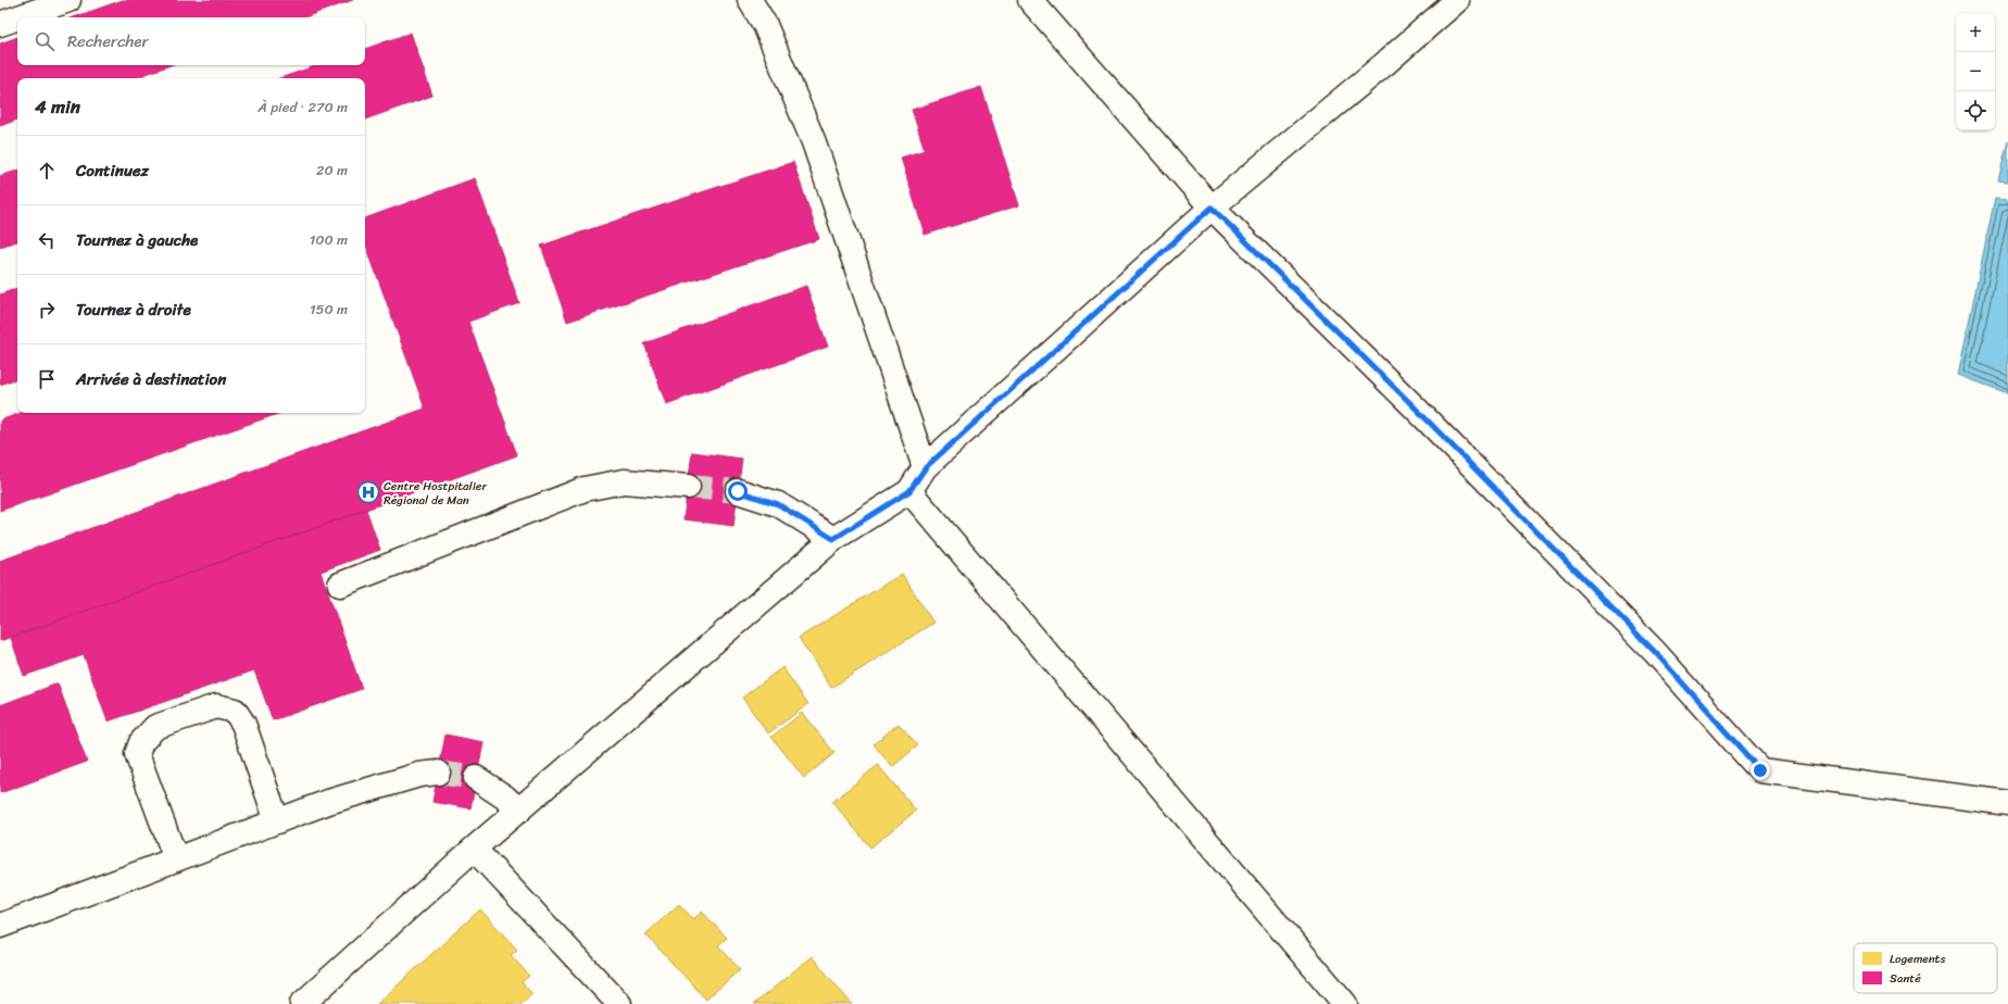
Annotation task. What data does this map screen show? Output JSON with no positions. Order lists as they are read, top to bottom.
{
  "places": {
    "hospital": ["Centre Hostpitalier Régional de Man"]
  },
  "legend": ["Logements", "Santé"],
  "page": {
    "map_buttons": ["+", "−"],
    "search": "Rechercher",
    "heading": ["4 min", "À pied · 270 m"],
    "list": [
      ["Continuez", "20 m"],
      ["Tournez à gauche", "100 m"],
      ["Tournez à droite", "150 m"],
      "Arrivée à destination"
    ]
  }
}
